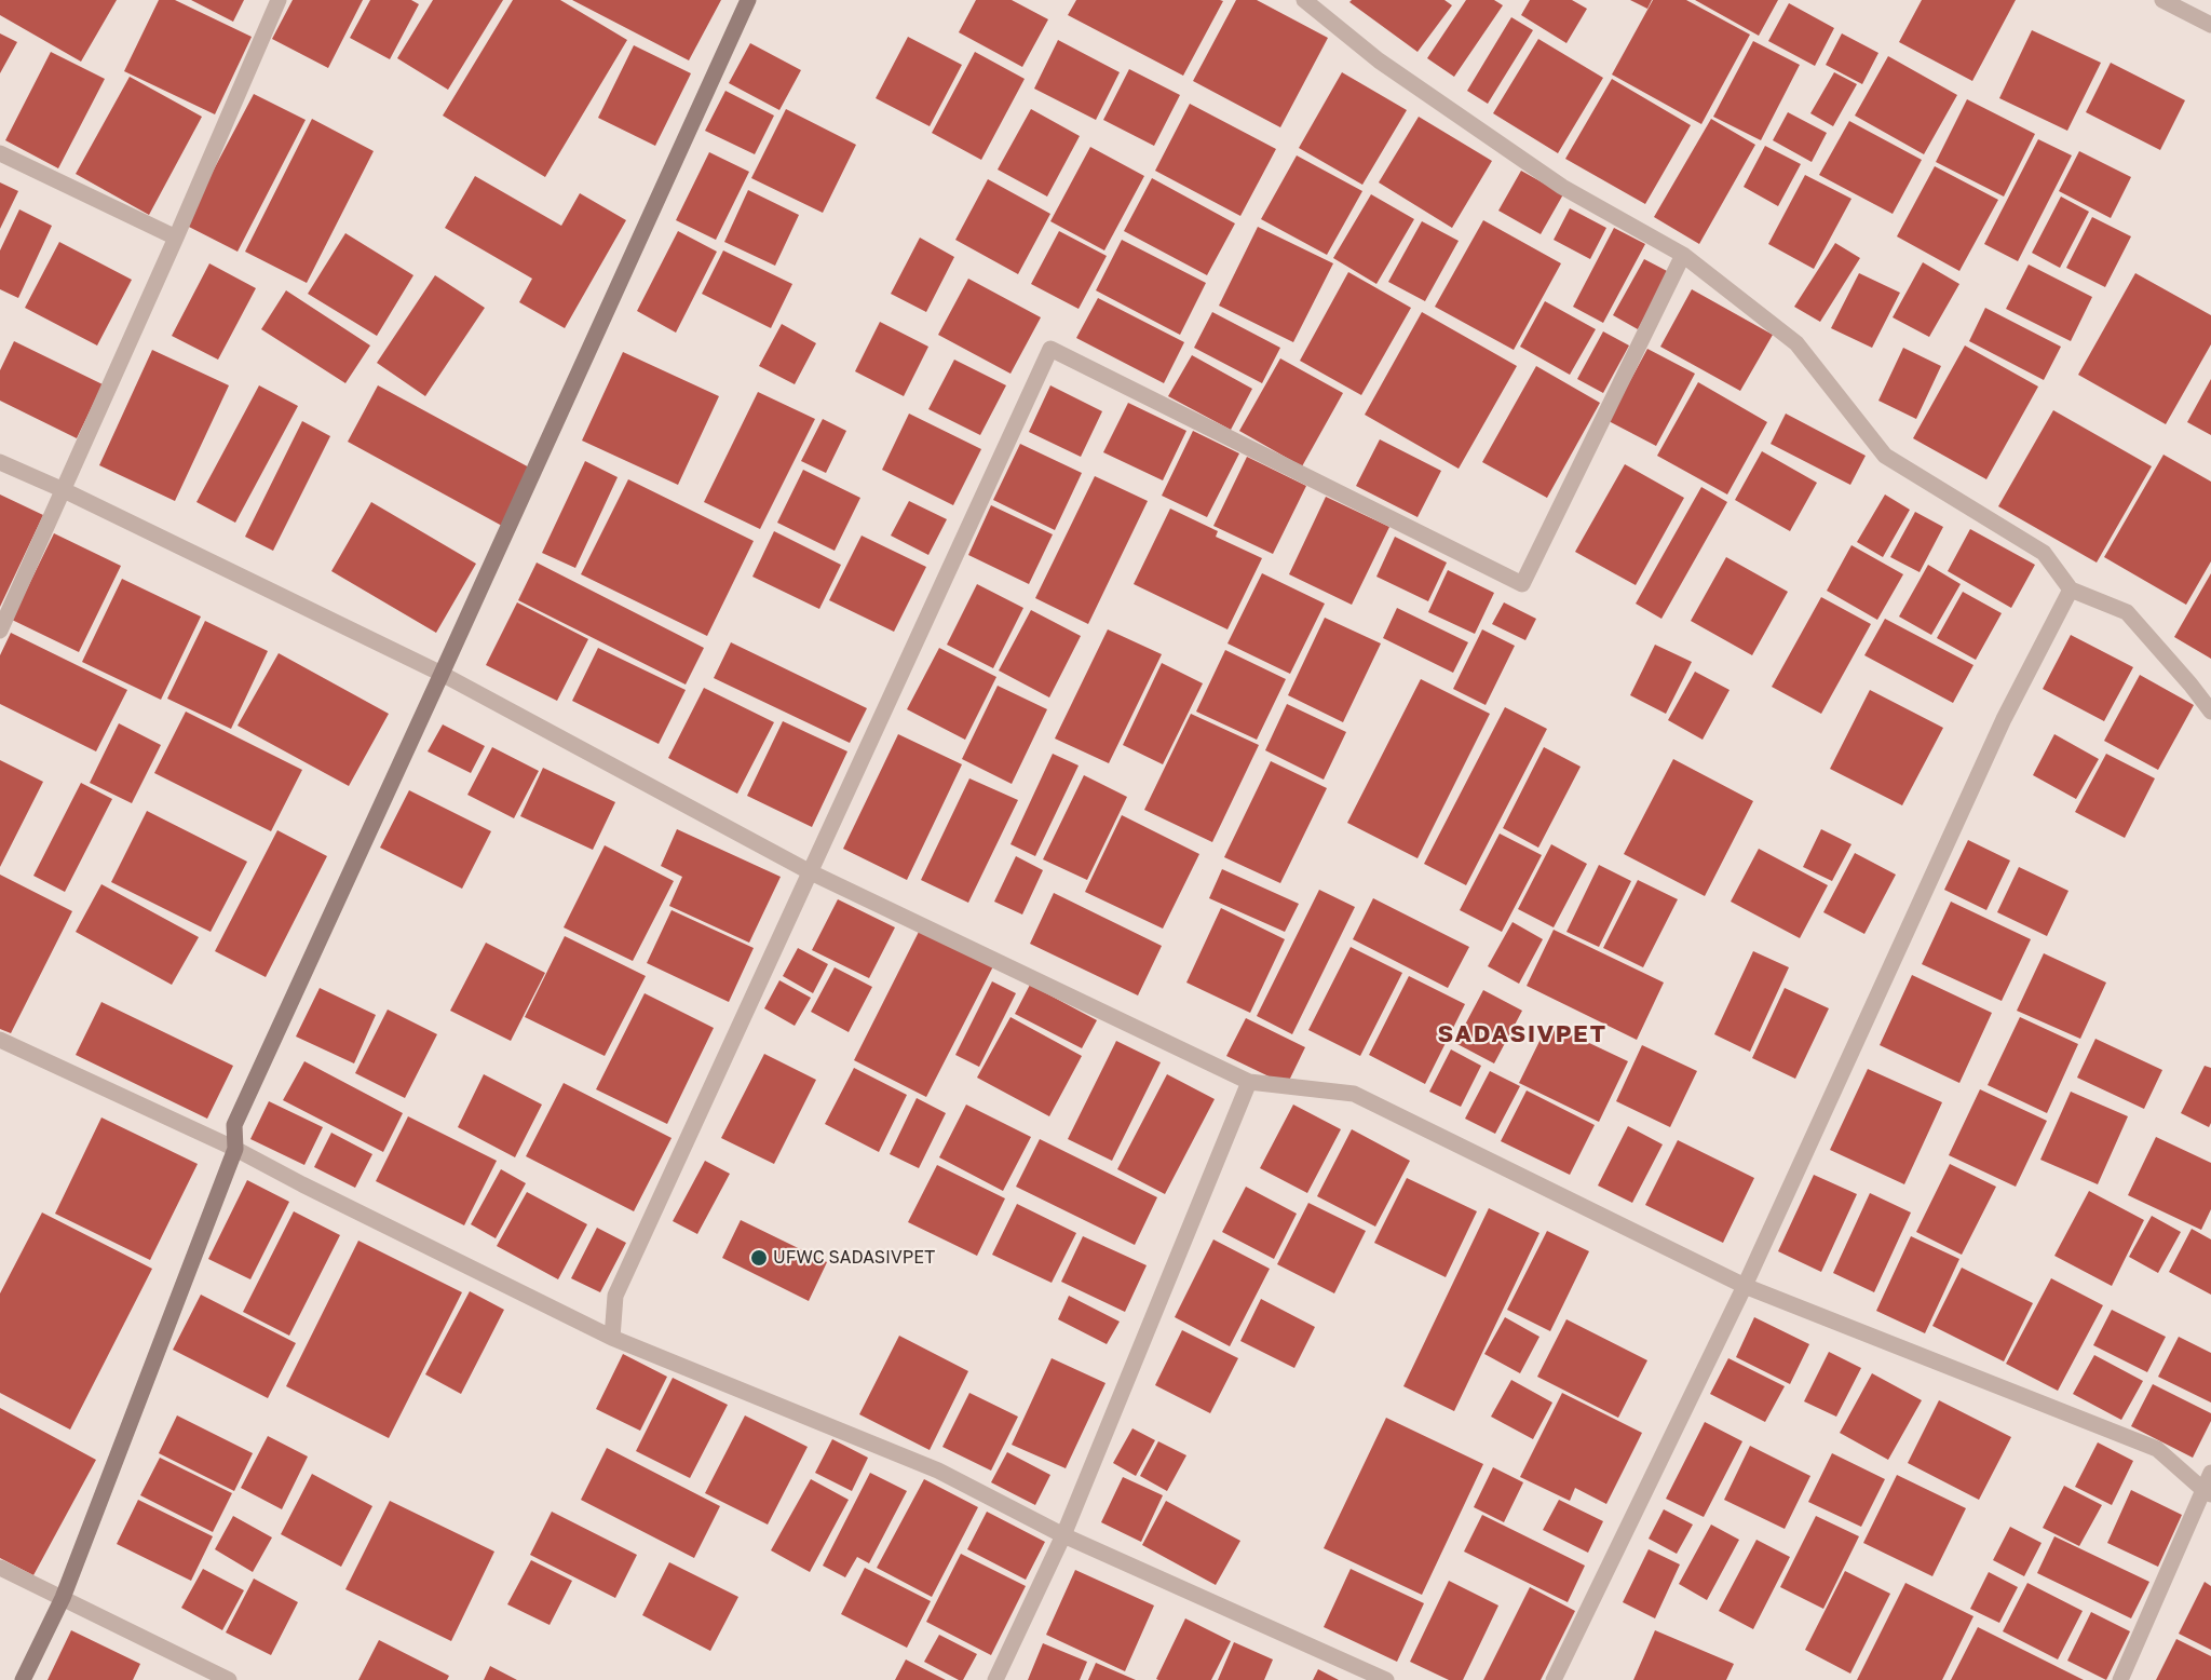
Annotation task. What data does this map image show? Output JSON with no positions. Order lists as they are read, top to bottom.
{
  "districts": ["SADASIVPET"],
  "places": ["UFWC SADASIVPET"]
}
